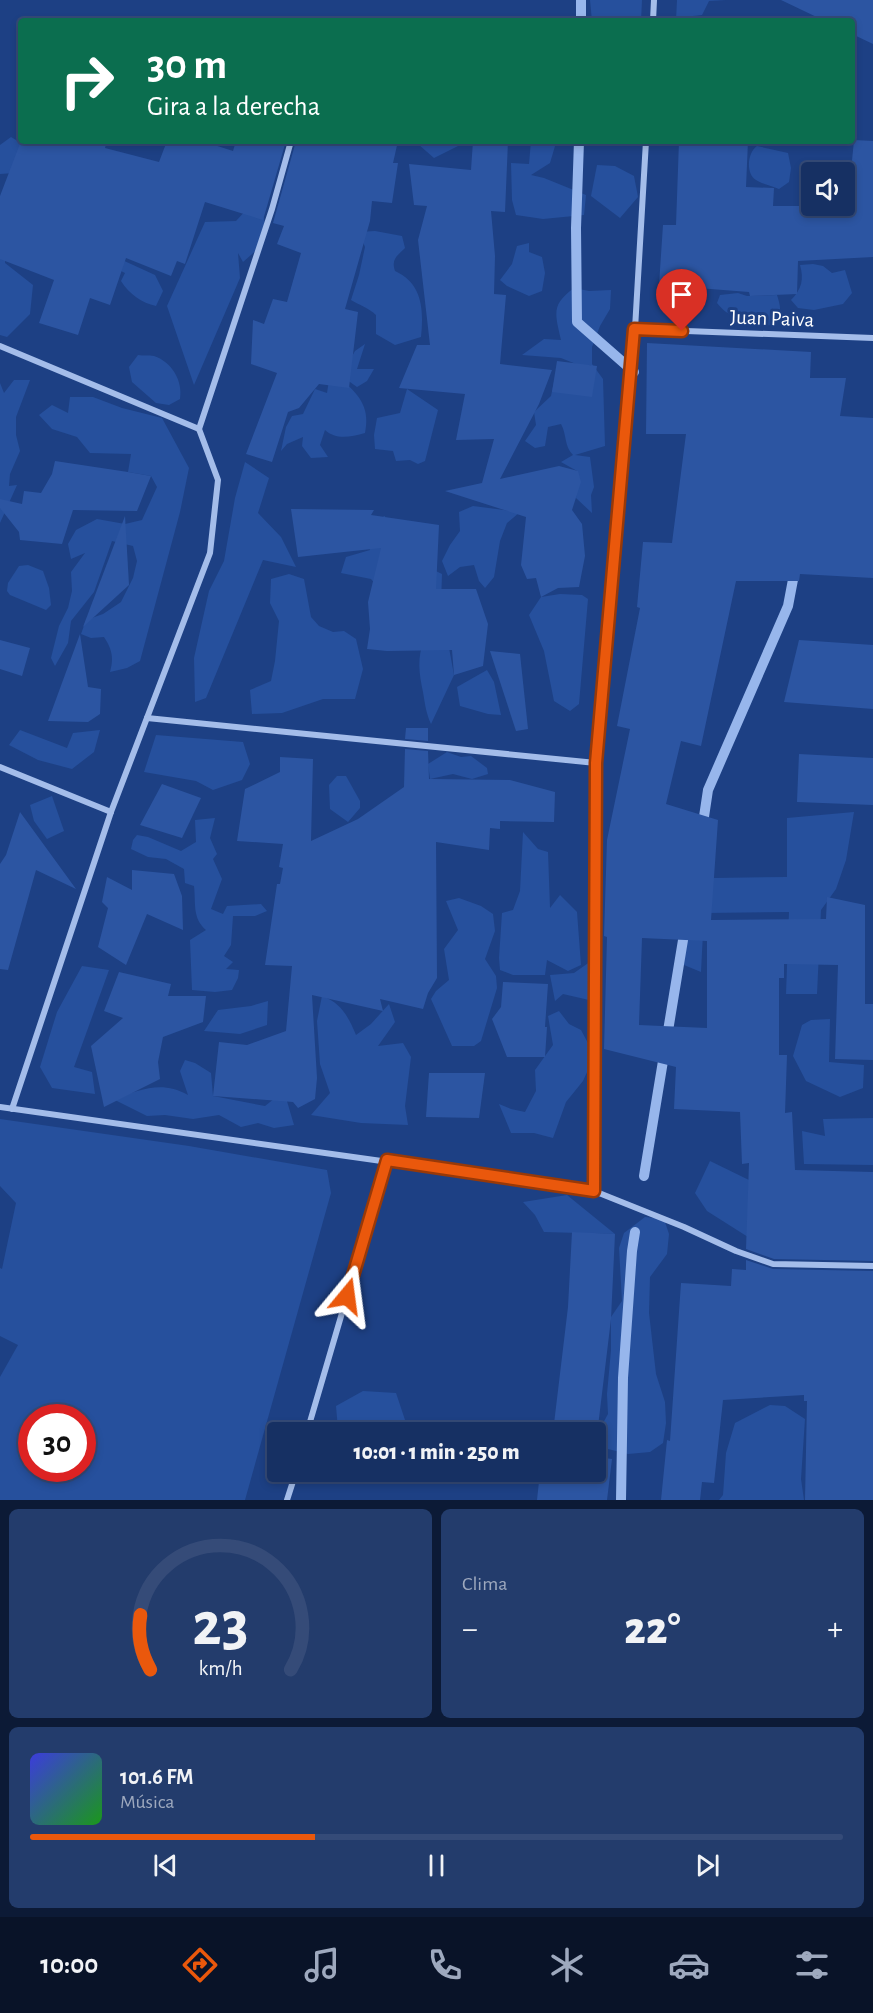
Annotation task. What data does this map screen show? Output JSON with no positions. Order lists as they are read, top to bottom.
{
  "streets": {
    "street": ["Juan Paiva"]
  },
  "page": {
    "turn": ["30 m", "Gira a la derecha"],
    "limit": "30",
    "trip": "10:01 · 1 min · 250 m",
    "tile": "Clima",
    "heat": ["−", "22°", "+"],
    "song": ["101.6 FM", "Música"],
    "tabs": "10:00",
    "gauge": ["23", "km/h"]
  }
}
